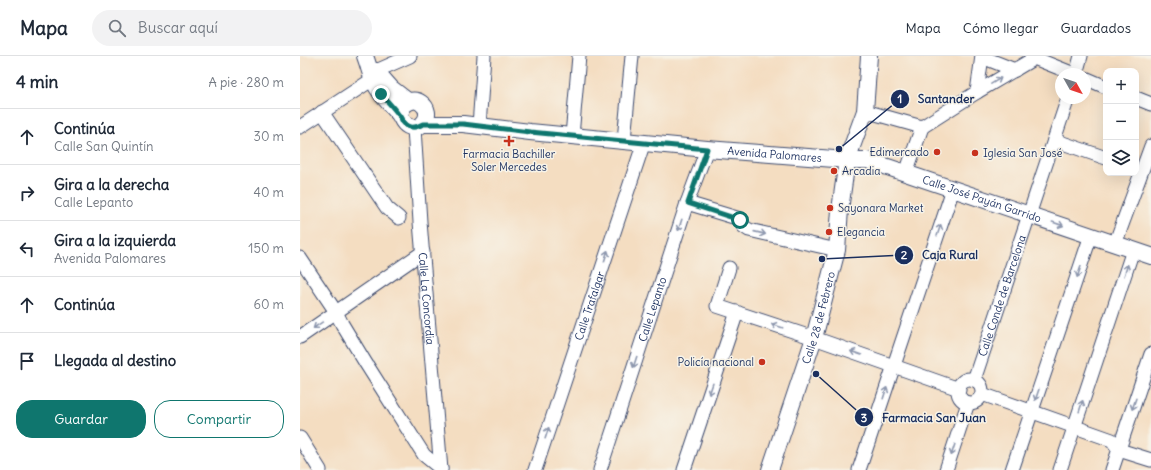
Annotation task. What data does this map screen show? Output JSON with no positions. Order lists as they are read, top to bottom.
{
  "streets": {
    "street": [
      "Avenida Palomares",
      "Calle José Payán Garrido",
      "Calle Conde de Barcelona",
      "Calle La Concordia",
      "Calle Trafalgar",
      "Calle Lepanto",
      "Calle 28 de Febrero"
    ]
  },
  "crossings": [
    ["Avenida Palomares", "Calle José Payán Garrido"],
    ["Avenida Palomares", "Calle La Concordia"],
    ["Avenida Palomares", "Calle Trafalgar"],
    ["Avenida Palomares", "Calle Lepanto"],
    ["Avenida Palomares", "Calle 28 de Febrero"],
    ["Calle José Payán Garrido", "Calle Conde de Barcelona"],
    ["Calle José Payán Garrido", "Calle 28 de Febrero"]
  ],
  "one_way": ["Calle Trafalgar"],
  "places": {
    "health": ["Farmacia Bachiller Soler Mercedes"],
    "other": [
      "Santander",
      "Edimercado",
      "Iglesia San José",
      "Arcadia",
      "Sayonara Market",
      "Elegancia",
      "Caja Rural",
      "Policía nacional",
      "Farmacia San Juan"
    ]
  },
  "north": "bottom right",
  "page": {
    "header": "Mapa",
    "search": "Buscar aquí",
    "nav": ["Mapa", "Cómo llegar", "Guardados"],
    "heading": ["4 min", "A pie · 280 m"],
    "map_buttons": ["+", "−"],
    "list": [
      ["Continúa", "Calle San Quintín", "30 m"],
      ["Gira a la derecha", "Calle Lepanto", "40 m"],
      ["Gira a la izquierda", "Avenida Palomares", "150 m"],
      ["Continúa", "60 m"],
      "Llegada al destino"
    ],
    "buttons": ["Guardar", "Compartir"]
  }
}
